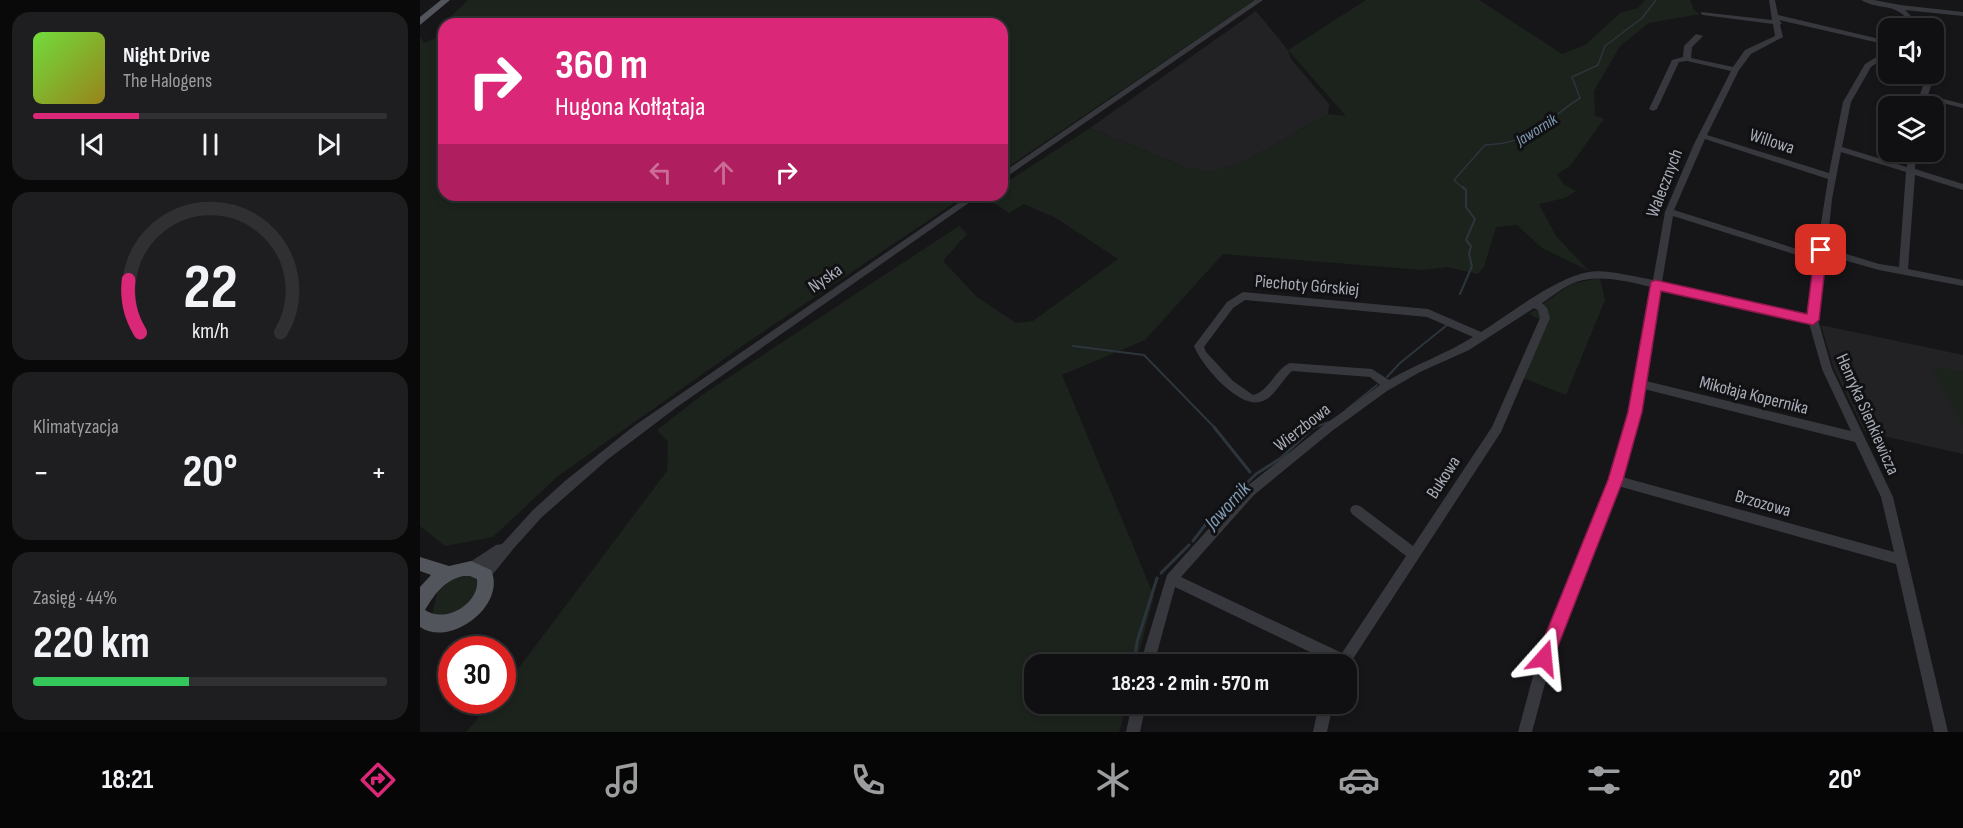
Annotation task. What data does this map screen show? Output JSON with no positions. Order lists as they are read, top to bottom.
{
  "streets": {
    "street": [
      "Willowa",
      "Walecznych",
      "Nyska",
      "Piechoty Górskiej",
      "Mikołaja Kopernika",
      "Henryka Sienkiewicza",
      "Wierzbowa",
      "Bukowa",
      "Brzozowa"
    ]
  },
  "crossings": [
    ["Willowa", "Walecznych"],
    ["Willowa", "Henryka Sienkiewicza"],
    ["Walecznych", "Mikołaja Kopernika"],
    ["Walecznych", "Wierzbowa"],
    ["Walecznych", "Brzozowa"],
    ["Piechoty Górskiej", "Wierzbowa"],
    ["Mikołaja Kopernika", "Henryka Sienkiewicza"],
    ["Henryka Sienkiewicza", "Wierzbowa"],
    ["Henryka Sienkiewicza", "Brzozowa"],
    ["Wierzbowa", "Bukowa"]
  ],
  "water": ["Jawornik"],
  "page": {
    "turn": ["360 m", "Hugona Kołłątaja"],
    "song": ["Night Drive", "The Halogens"],
    "tile": [
      "Klimatyzacja",
      ["Zasięg · 44%", "220 km"]
    ],
    "heat": ["−", "20°", "+"],
    "limit": "30",
    "trip": "18:23 · 2 min · 570 m",
    "tabs": ["18:21", "20°"],
    "gauge": ["22", "km/h"]
  }
}
